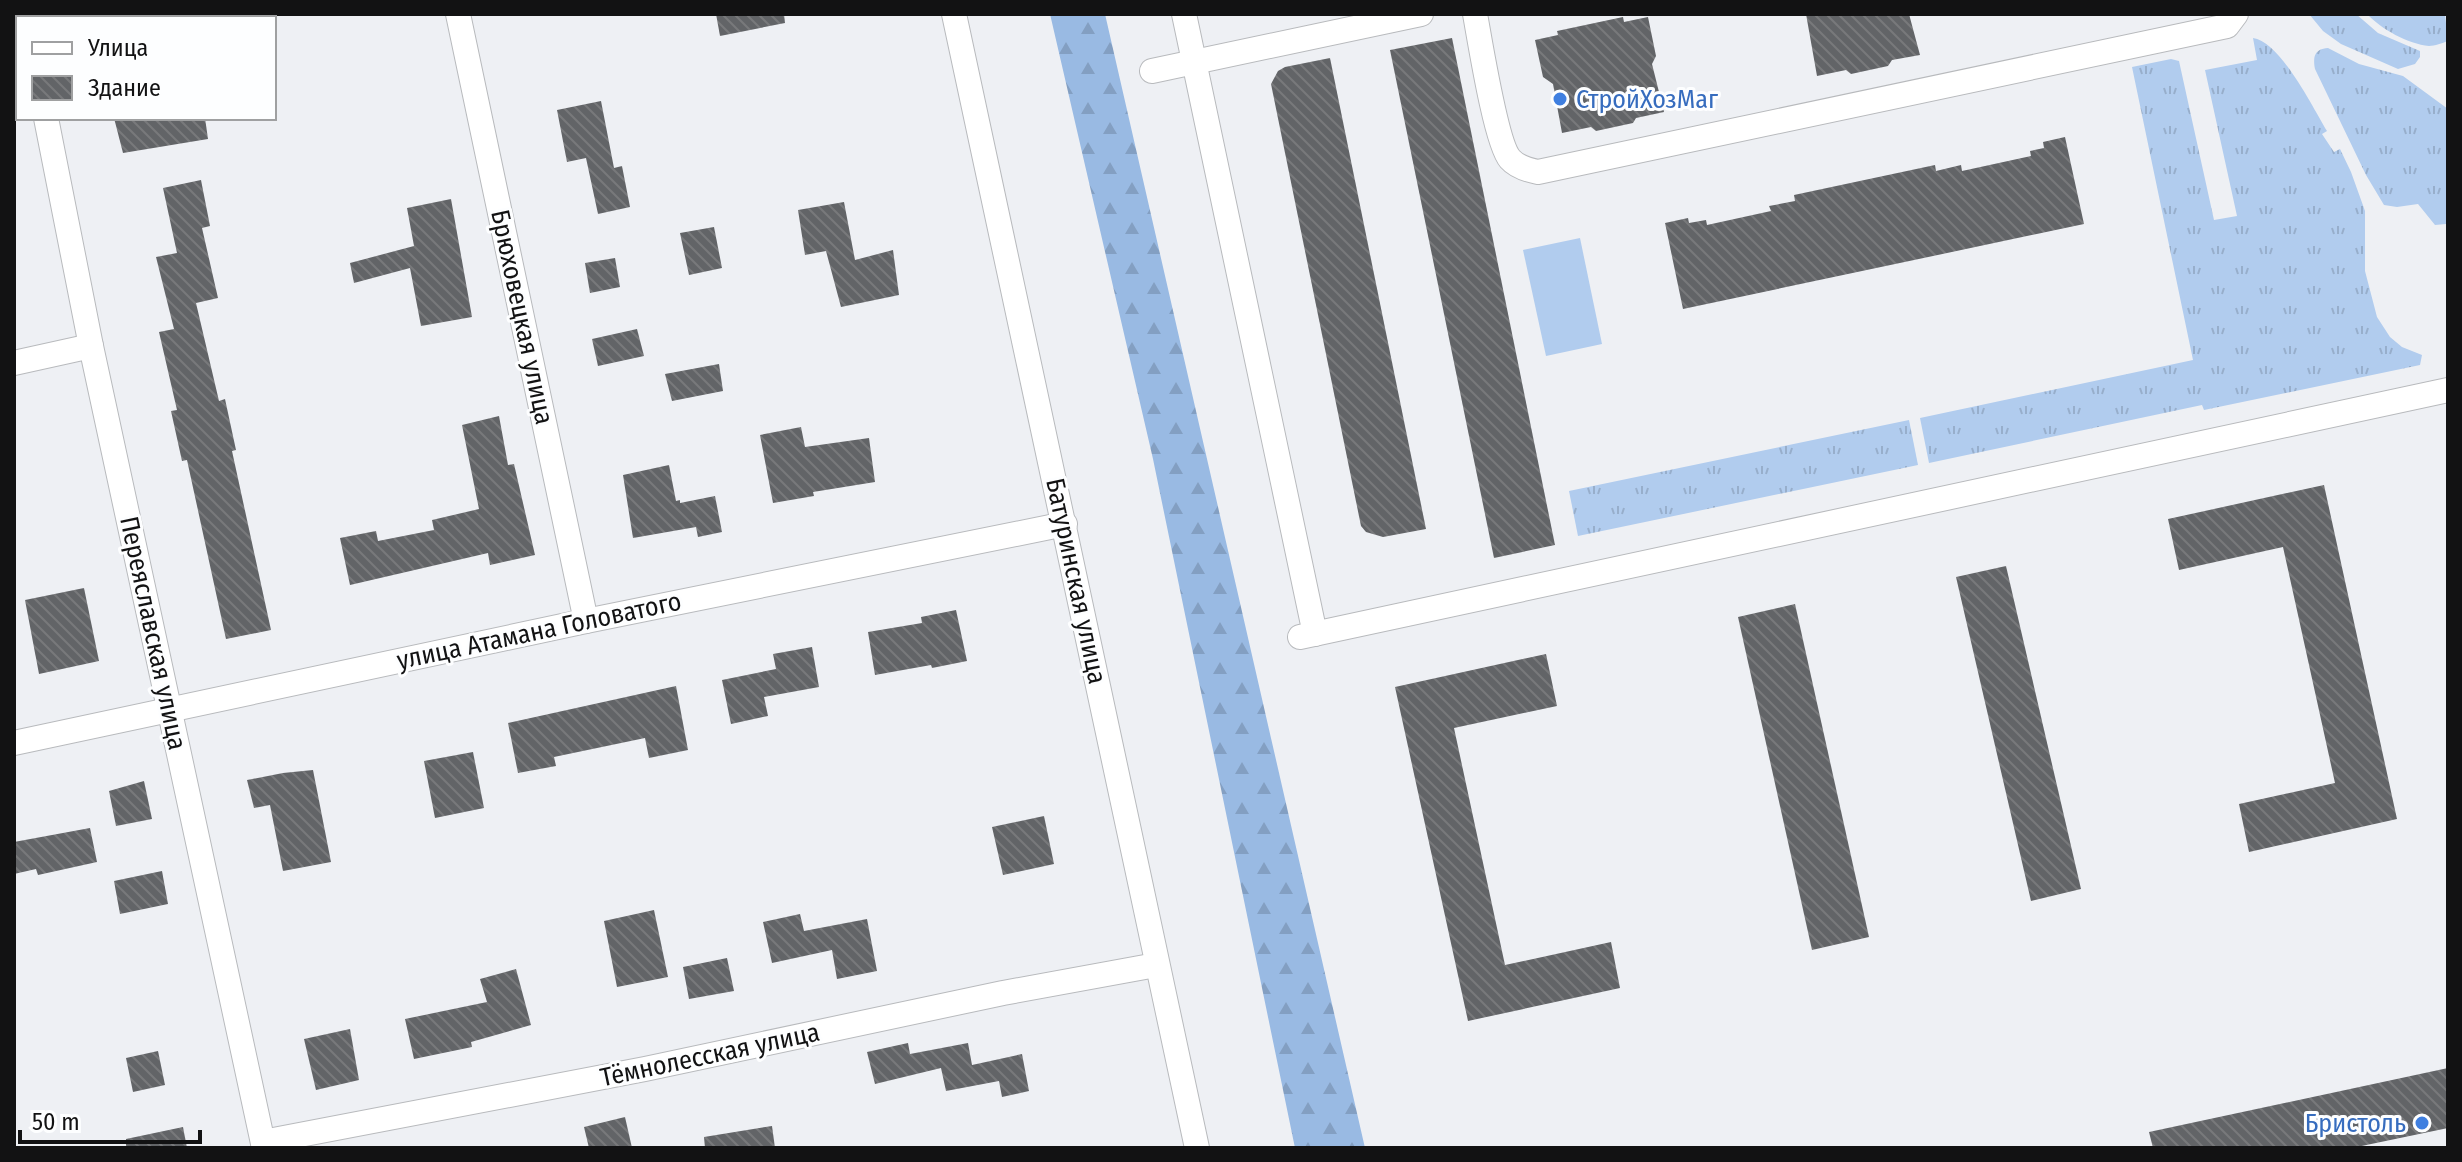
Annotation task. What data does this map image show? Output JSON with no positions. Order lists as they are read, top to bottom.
{
  "streets": {
    "street": [
      "Брюховецкая улица",
      "Батуринская улица",
      "улица Атамана Головатого",
      "Переяславская улица",
      "Тёмнолесская улица"
    ]
  },
  "crossings": [
    ["Брюховецкая улица", "улица Атамана Головатого"],
    ["Батуринская улица", "улица Атамана Головатого"],
    ["Батуринская улица", "Тёмнолесская улица"],
    ["улица Атамана Головатого", "Переяславская улица"],
    ["Переяславская улица", "Тёмнолесская улица"]
  ],
  "places": ["СтройХозМаг", "Бристоль"],
  "legend": ["Улица", "Здание"],
  "scale_bar": "50 m"
}
